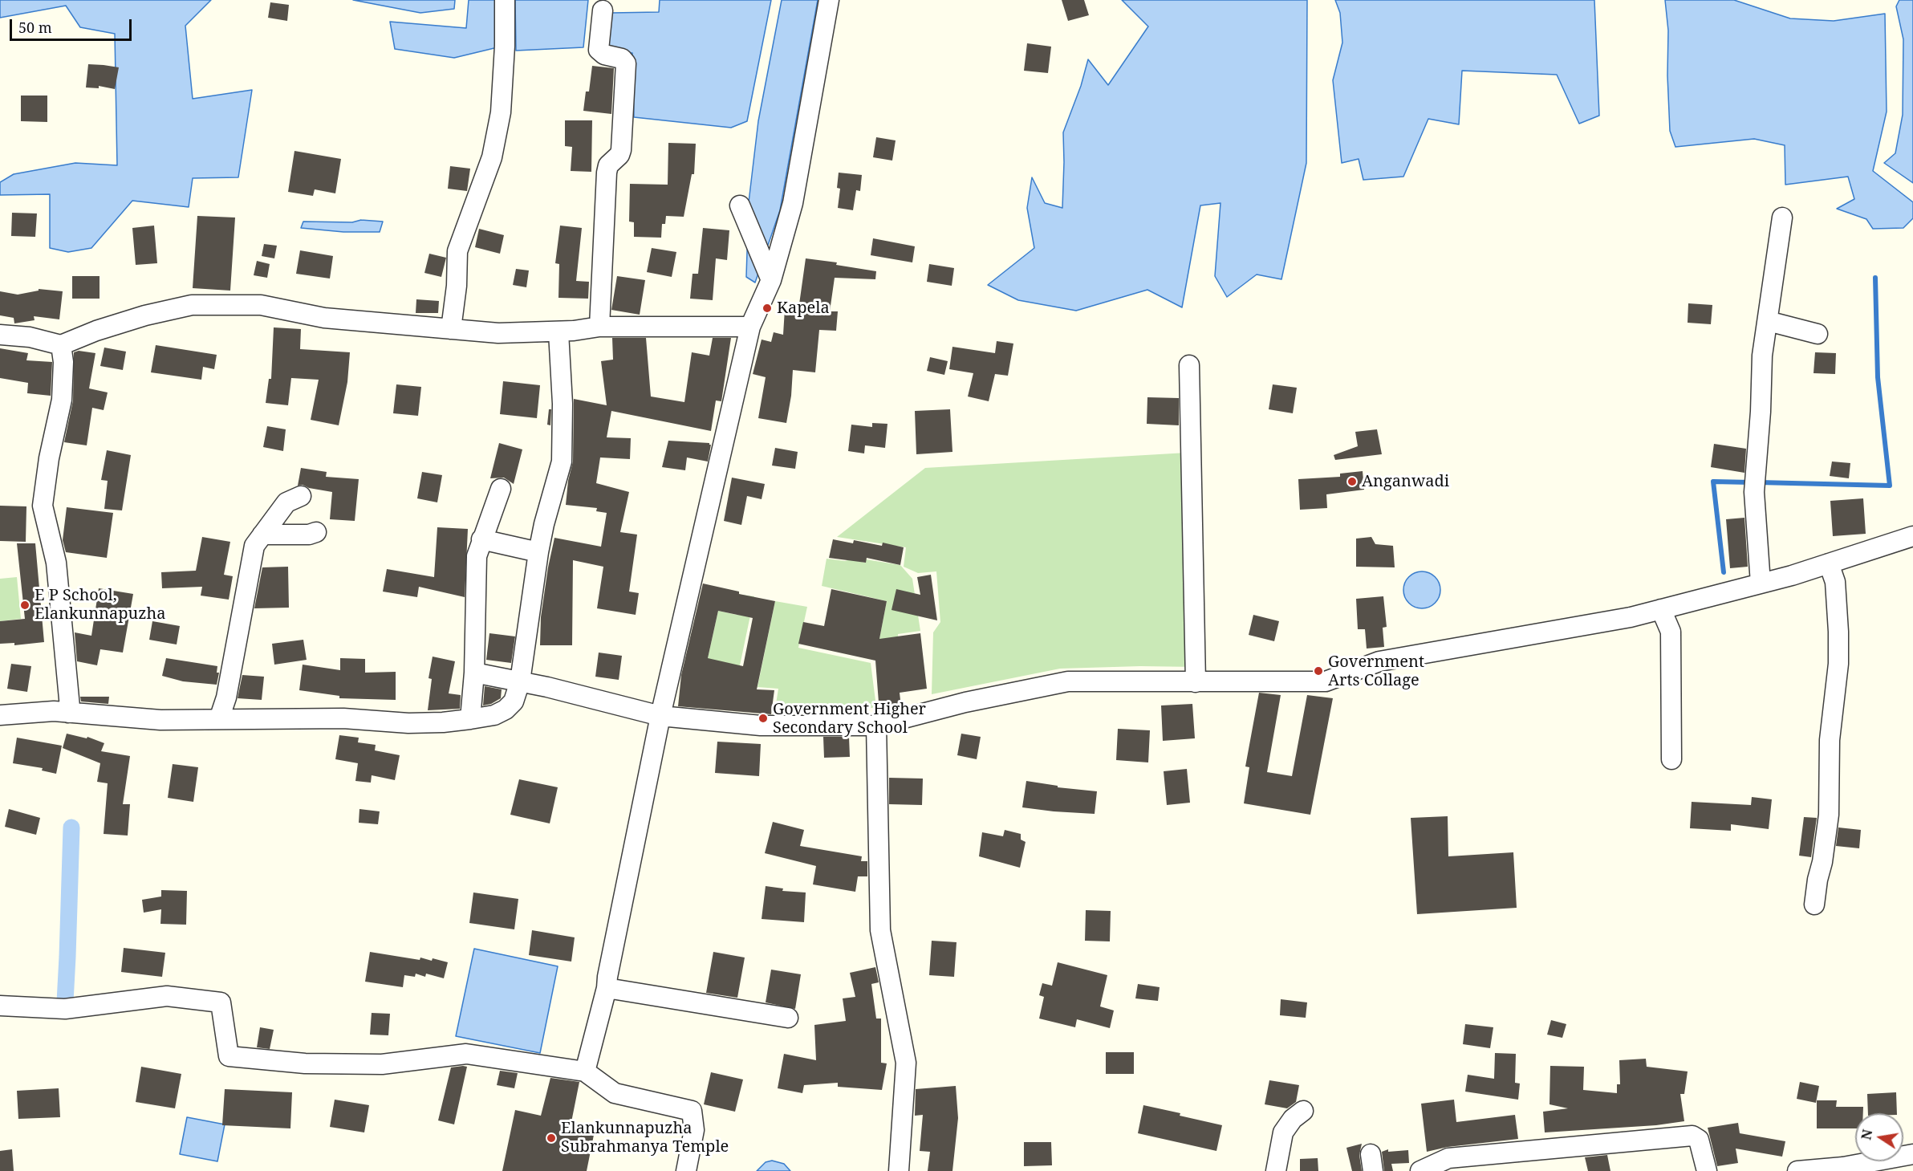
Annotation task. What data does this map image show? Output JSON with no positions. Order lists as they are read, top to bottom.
{
  "places": [
    "Kapela",
    "Anganwadi",
    "E P School, Elankunnapuzha",
    "Government Arts Collage",
    "Government Higher Secondary School",
    "Elankunnapuzha Subrahmanya Temple"
  ],
  "scale_bar": "50 m",
  "north": "left"
}
